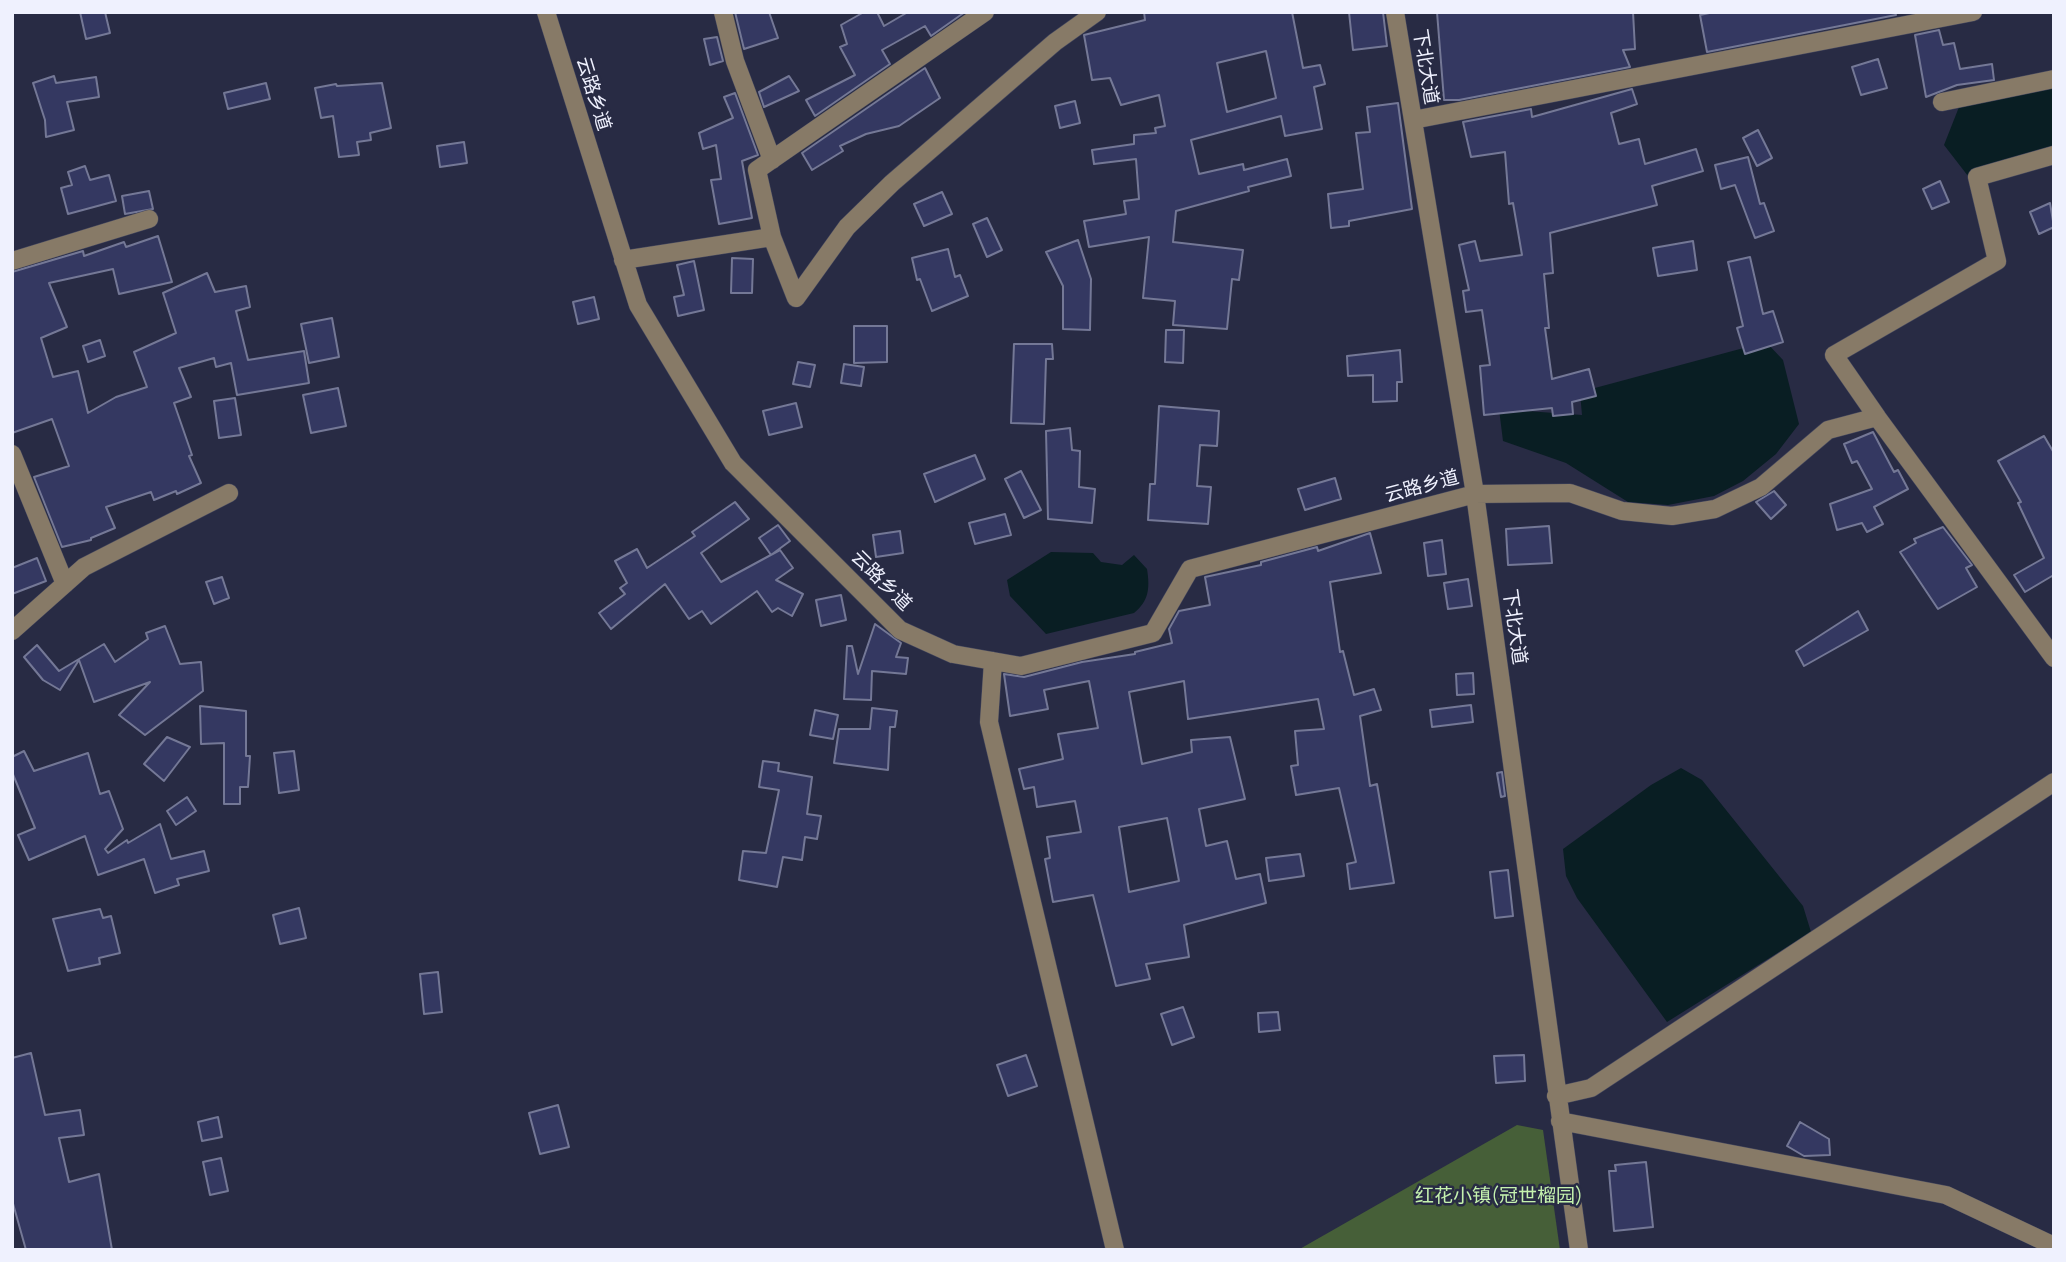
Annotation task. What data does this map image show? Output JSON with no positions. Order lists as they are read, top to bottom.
{
  "streets": {
    "street": ["下北大道", "云路乡道"]
  },
  "crossings": [
    ["下北大道", "云路乡道"]
  ],
  "parks": ["红花小镇(冠世榴园)"]
}
